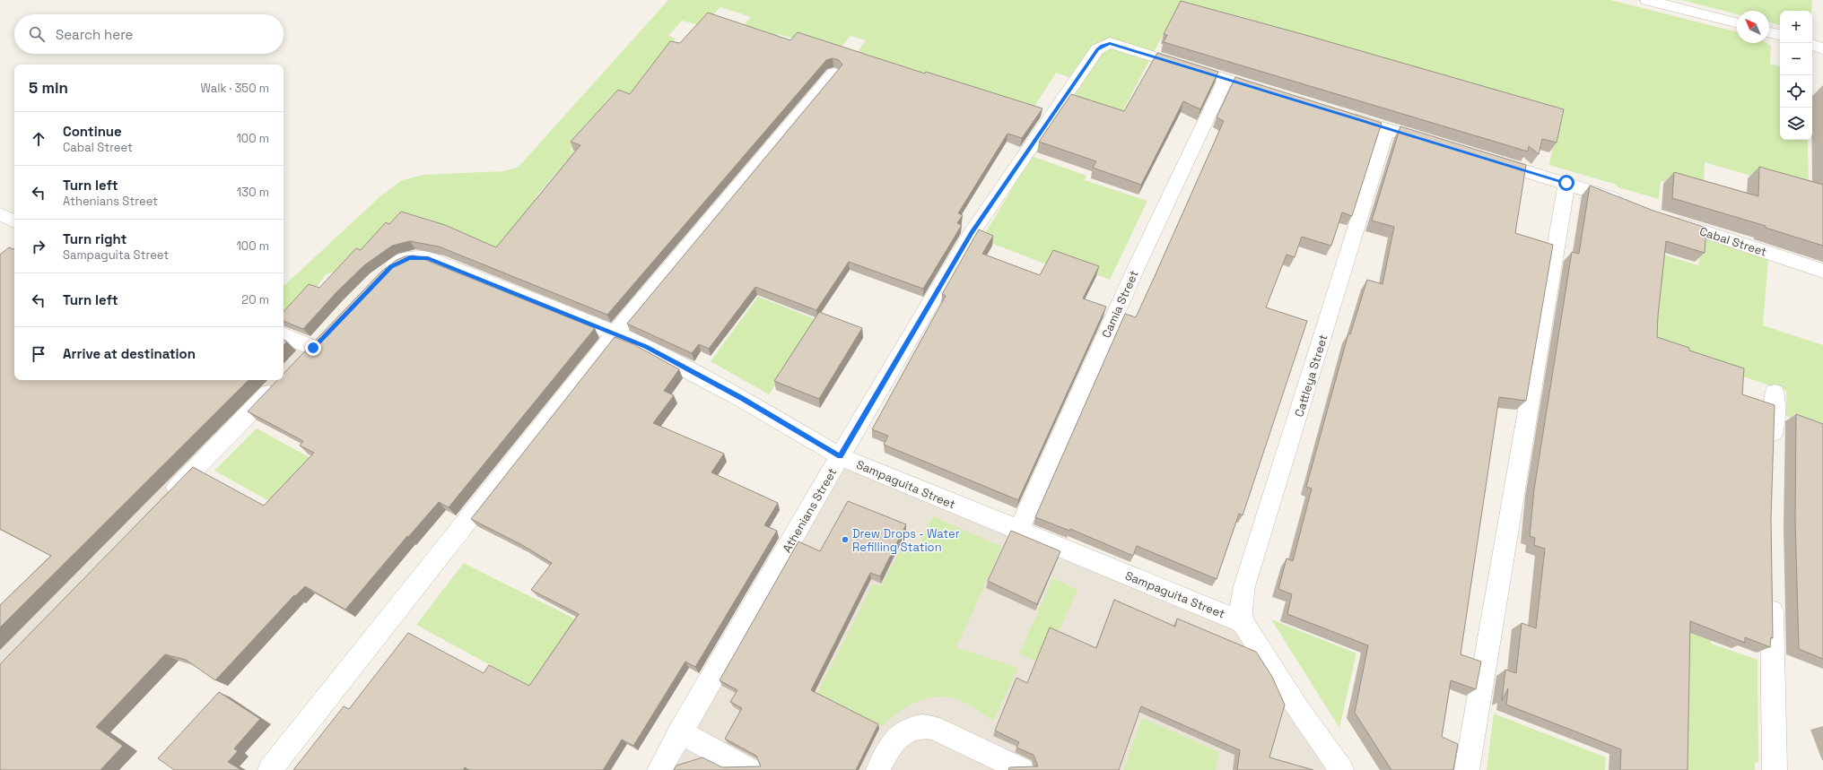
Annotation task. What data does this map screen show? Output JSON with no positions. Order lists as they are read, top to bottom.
{
  "streets": {
    "street": [
      "Cabal Street",
      "Camia Street",
      "Cattleya Street",
      "Sampaguita Street",
      "Athenians Street"
    ]
  },
  "crossings": [
    ["Camia Street", "Sampaguita Street"],
    ["Camia Street", "Athenians Street"],
    ["Cattleya Street", "Sampaguita Street"],
    ["Sampaguita Street", "Athenians Street"]
  ],
  "places": ["Drew Drops - Water Refilling Station"],
  "north": "top left",
  "page": {
    "map_buttons": ["+", "−"],
    "search": "Search here",
    "heading": ["5 min", "Walk · 350 m"],
    "list": [
      ["Continue", "Cabal Street", "100 m"],
      ["Turn left", "Athenians Street", "130 m"],
      ["Turn right", "Sampaguita Street", "100 m"],
      ["Turn left", "20 m"],
      "Arrive at destination"
    ]
  }
}
